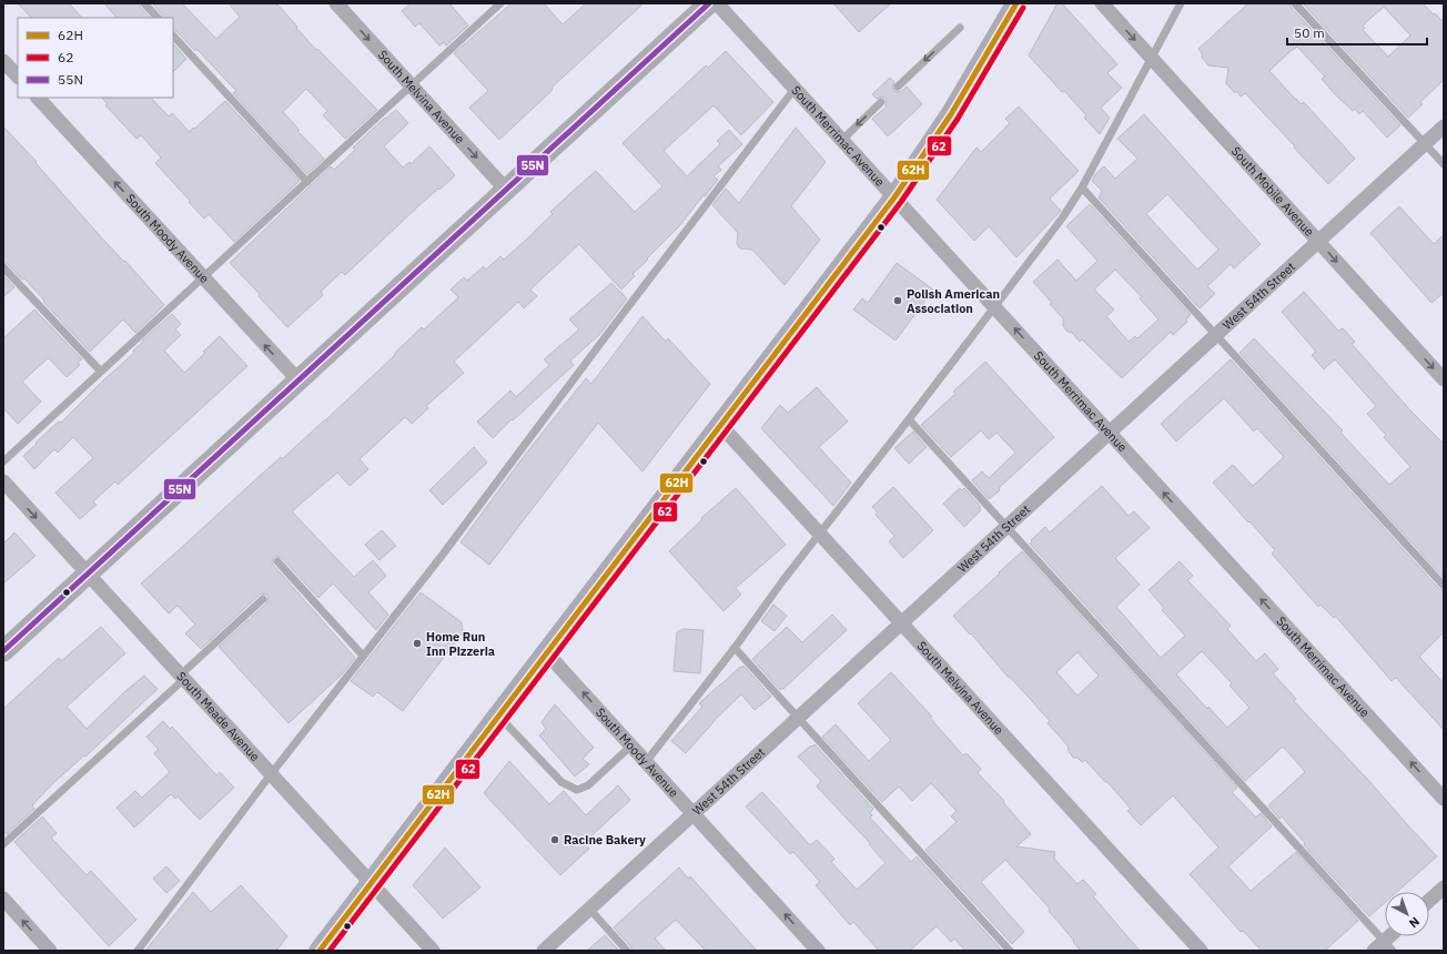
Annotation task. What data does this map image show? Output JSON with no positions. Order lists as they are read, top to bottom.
{
  "streets": {
    "street": [
      "South Melvina Avenue",
      "South Merrimac Avenue",
      "South Mobile Avenue",
      "South Moody Avenue",
      "West 54th Street",
      "South Meade Avenue"
    ]
  },
  "crossings": [
    ["South Melvina Avenue", "West 54th Street"],
    ["South Merrimac Avenue", "West 54th Street"],
    ["South Mobile Avenue", "West 54th Street"],
    ["South Moody Avenue", "West 54th Street"]
  ],
  "one_way": ["South Merrimac Avenue", "South Mobile Avenue", "South Moody Avenue"],
  "places": ["Polish American Association", "Home Run Inn Pizzeria", "Racine Bakery"],
  "lines": ["transit line 62H", "transit line 55N", "transit line 62"],
  "legend": ["62H", "62", "55N"],
  "scale_bar": "50 m",
  "north": "bottom right"
}
